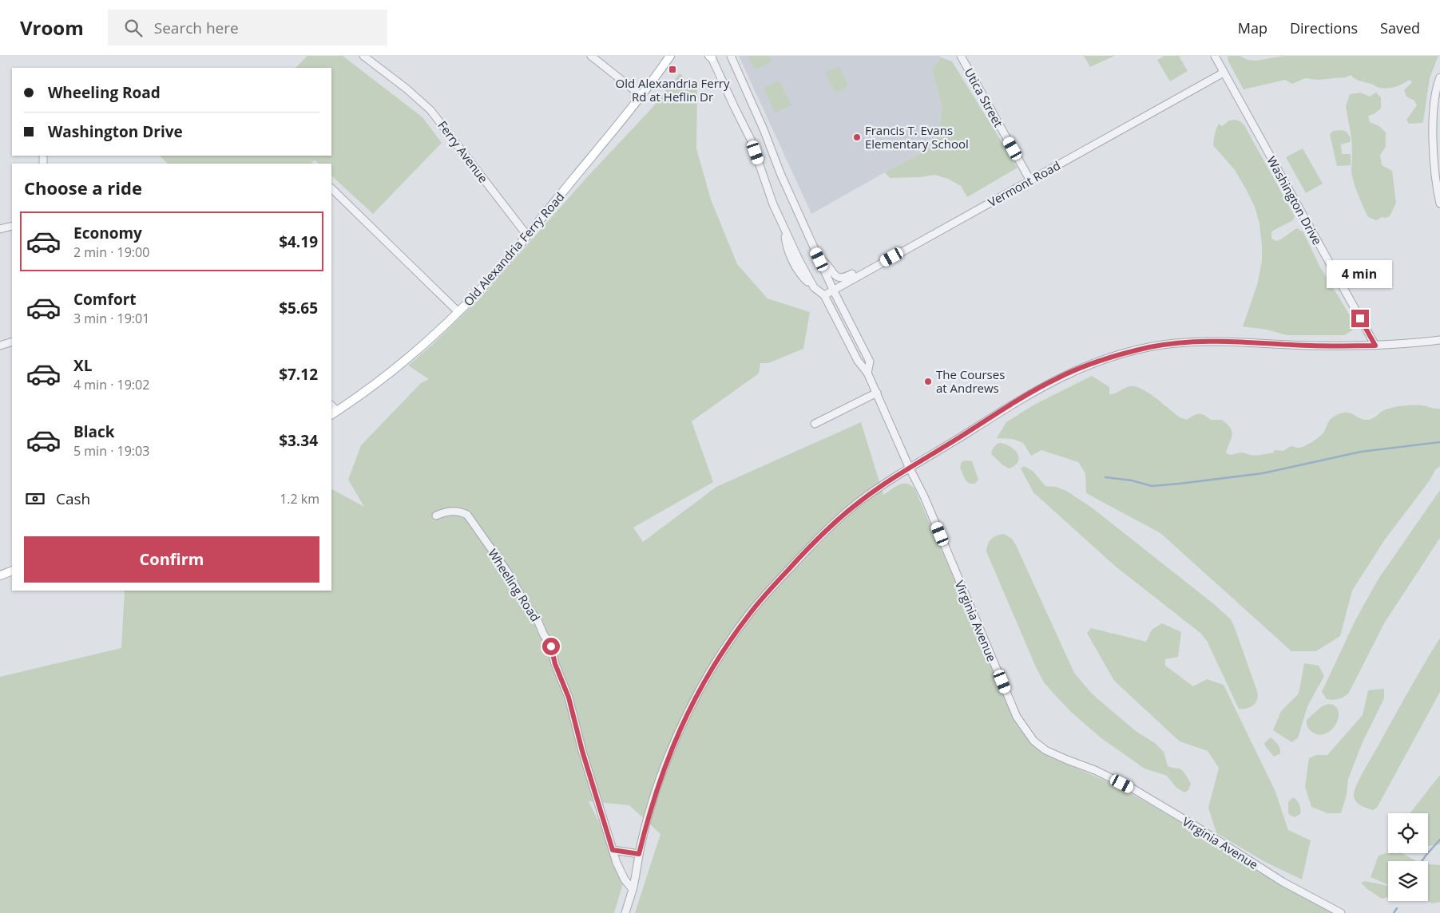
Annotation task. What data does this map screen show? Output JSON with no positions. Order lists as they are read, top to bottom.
{
  "streets": {
    "main road": ["Old Alexandria Ferry Road"],
    "street": [
      "Utica Street",
      "Ferry Avenue",
      "Vermont Road",
      "Washington Drive",
      "Wheeling Road",
      "Virginia Avenue"
    ]
  },
  "crossings": [
    ["Utica Street", "Vermont Road"],
    ["Ferry Avenue", "Old Alexandria Ferry Road"],
    ["Vermont Road", "Washington Drive"],
    ["Vermont Road", "Virginia Avenue"]
  ],
  "places": {
    "transit": ["Old Alexandria Ferry Rd at Heflin Dr"],
    "other": ["Francis T. Evans Elementary School", "The Courses at Andrews"]
  },
  "page": {
    "header": "Vroom",
    "search": "Search here",
    "nav": ["Map", "Directions", "Saved"],
    "banner": ["Wheeling Road", "Washington Drive"],
    "heading": "Choose a ride",
    "list": [
      {
        "name": "Economy",
        "note": "2 min · 19:00",
        "value": "$4.19"
      },
      {
        "name": "Comfort",
        "note": "3 min · 19:01",
        "value": "$5.65"
      },
      {
        "name": "XL",
        "note": "4 min · 19:02",
        "value": "$7.12"
      },
      {
        "name": "Black",
        "note": "5 min · 19:03",
        "value": "$3.34"
      }
    ],
    "bubble": "4 min",
    "pay": ["Cash", "1.2 km"],
    "buttons": "Confirm"
  }
}
